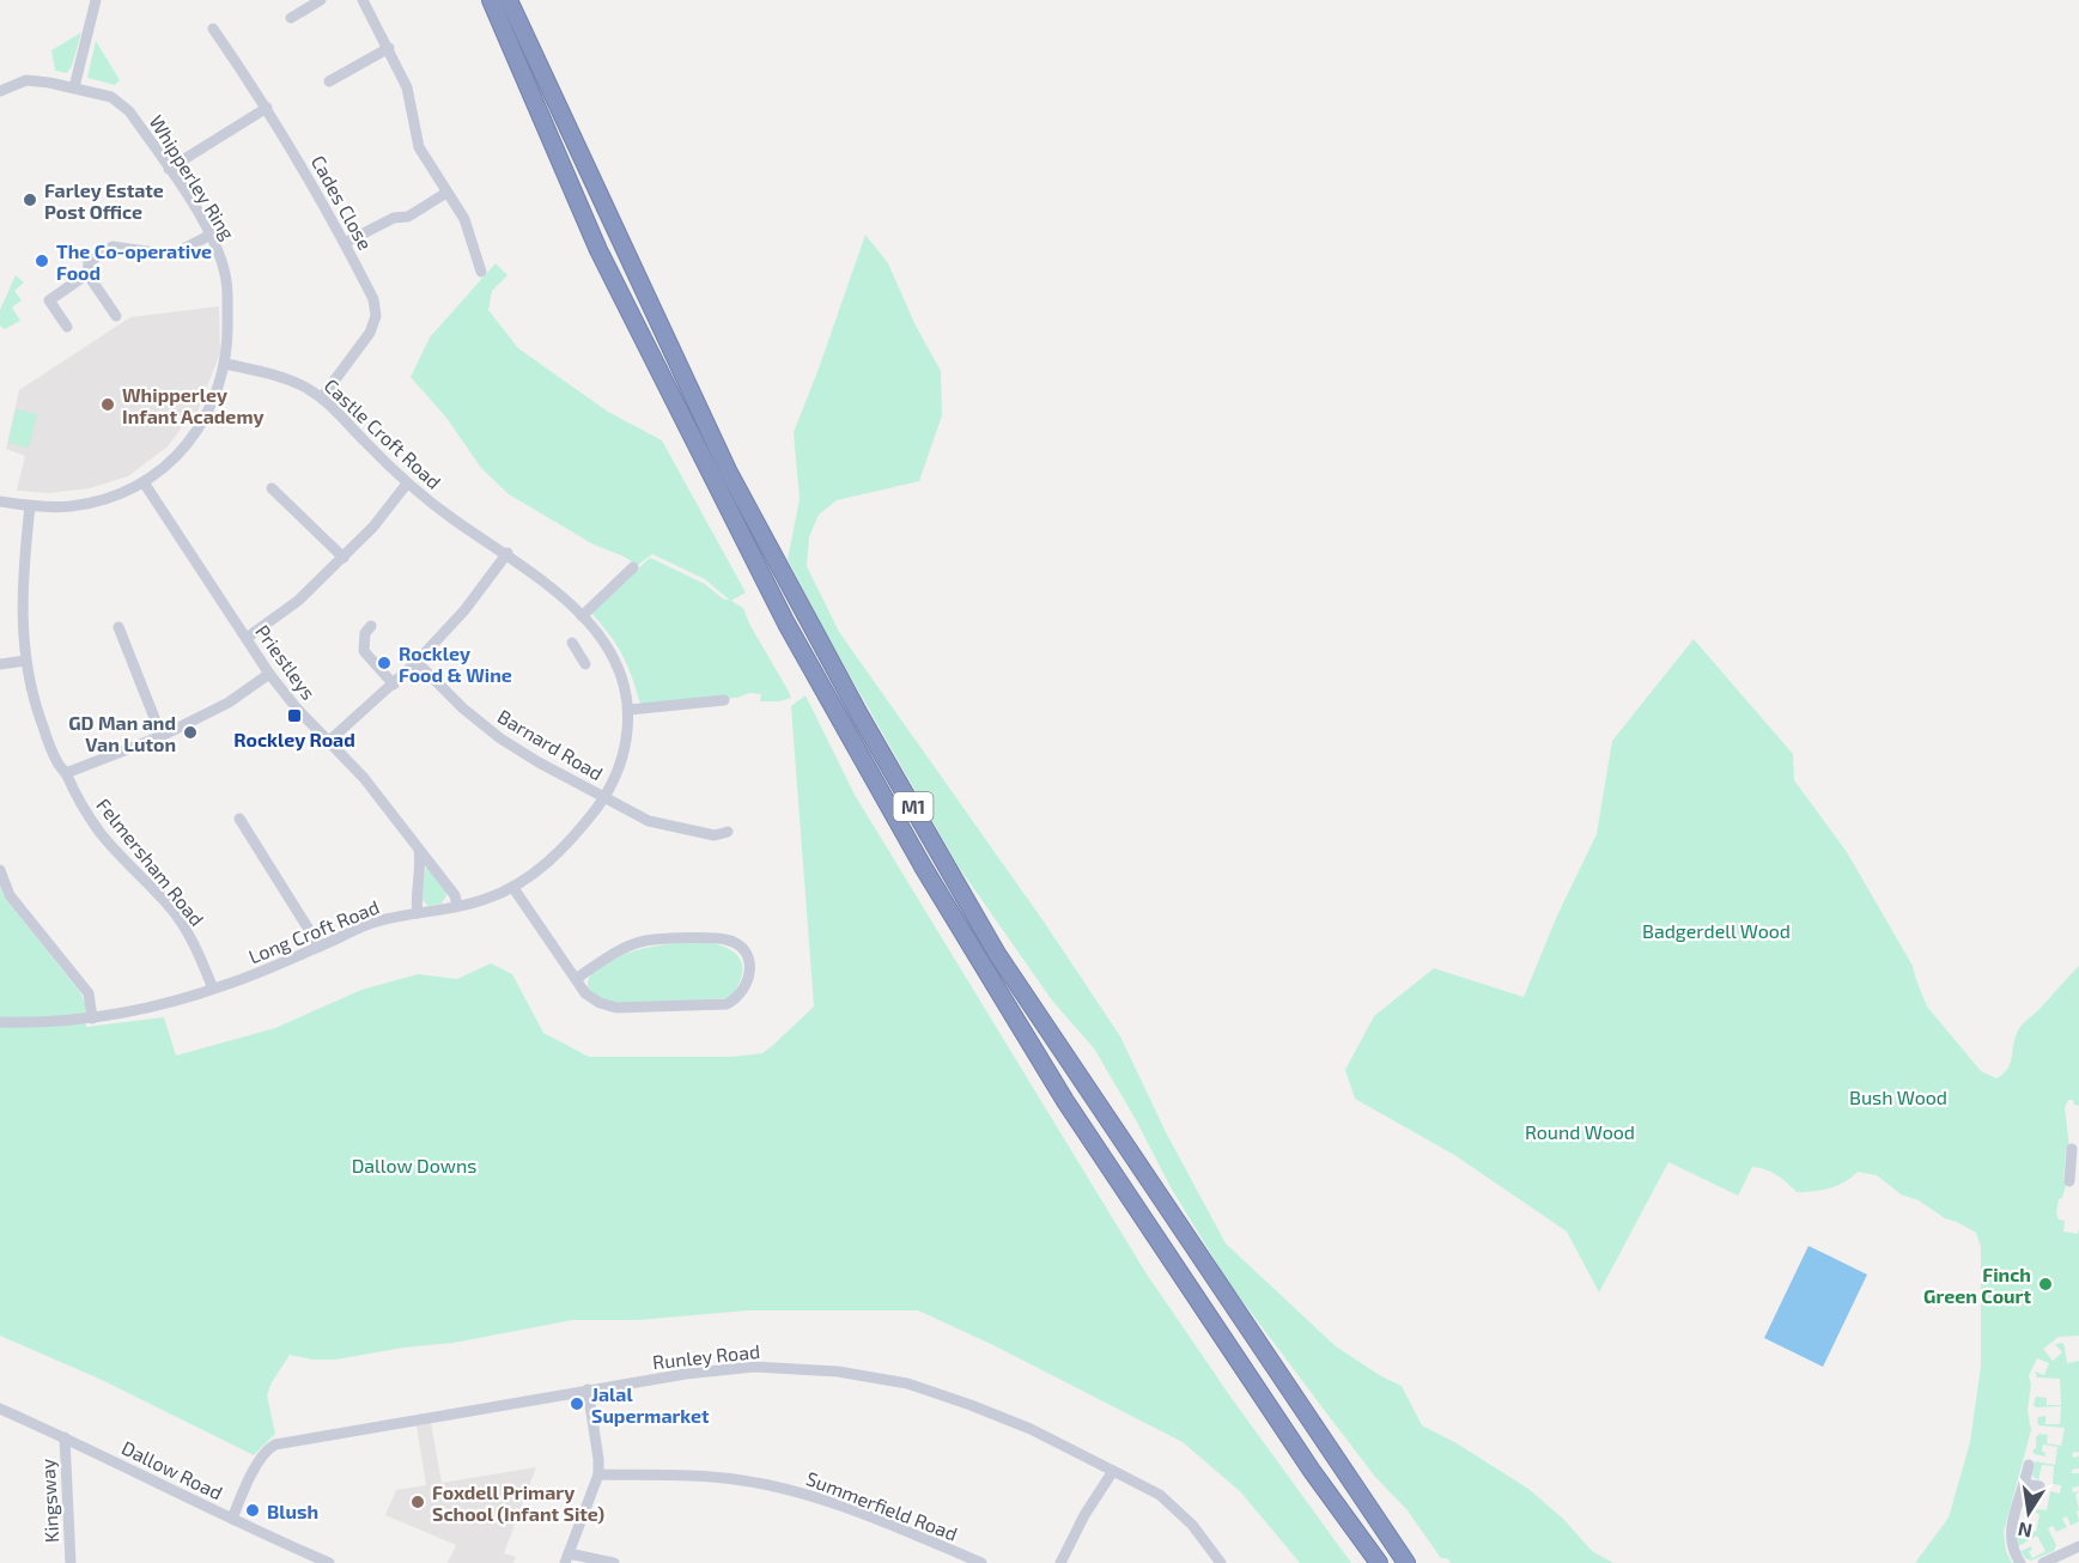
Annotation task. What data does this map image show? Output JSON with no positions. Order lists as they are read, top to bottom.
{
  "streets": {
    "highway": ["M1"],
    "street": [
      "Whipperley Ring",
      "Cades Close",
      "Castle Croft Road",
      "Priestleys",
      "Barnard Road",
      "Felmersham Road",
      "Long Croft Road",
      "Runley Road",
      "Dallow Road",
      "Kingsway",
      "Summerfield Road"
    ]
  },
  "crossings": [
    ["Whipperley Ring", "Castle Croft Road"],
    ["Whipperley Ring", "Priestleys"],
    ["Whipperley Ring", "Felmersham Road"],
    ["Cades Close", "Castle Croft Road"],
    ["Castle Croft Road", "Barnard Road"],
    ["Castle Croft Road", "Long Croft Road"],
    ["Priestleys", "Long Croft Road"],
    ["Barnard Road", "Long Croft Road"],
    ["Felmersham Road", "Long Croft Road"],
    ["Runley Road", "Dallow Road"],
    ["Dallow Road", "Kingsway"]
  ],
  "parks": [
    "Badgerdell Wood",
    "Bush Wood",
    "Round Wood",
    "Dallow Downs"
  ],
  "places": {
    "other": [
      "Farley Estate Post Office",
      "The Co-operative Food",
      "Whipperley Infant Academy",
      "Rockley Food & Wine",
      "GD Man and Van Luton",
      "Finch Green Court",
      "Jalal Supermarket",
      "Foxdell Primary School (Infant Site)",
      "Blush"
    ],
    "transit": ["Rockley Road"]
  },
  "north": "bottom"
}
